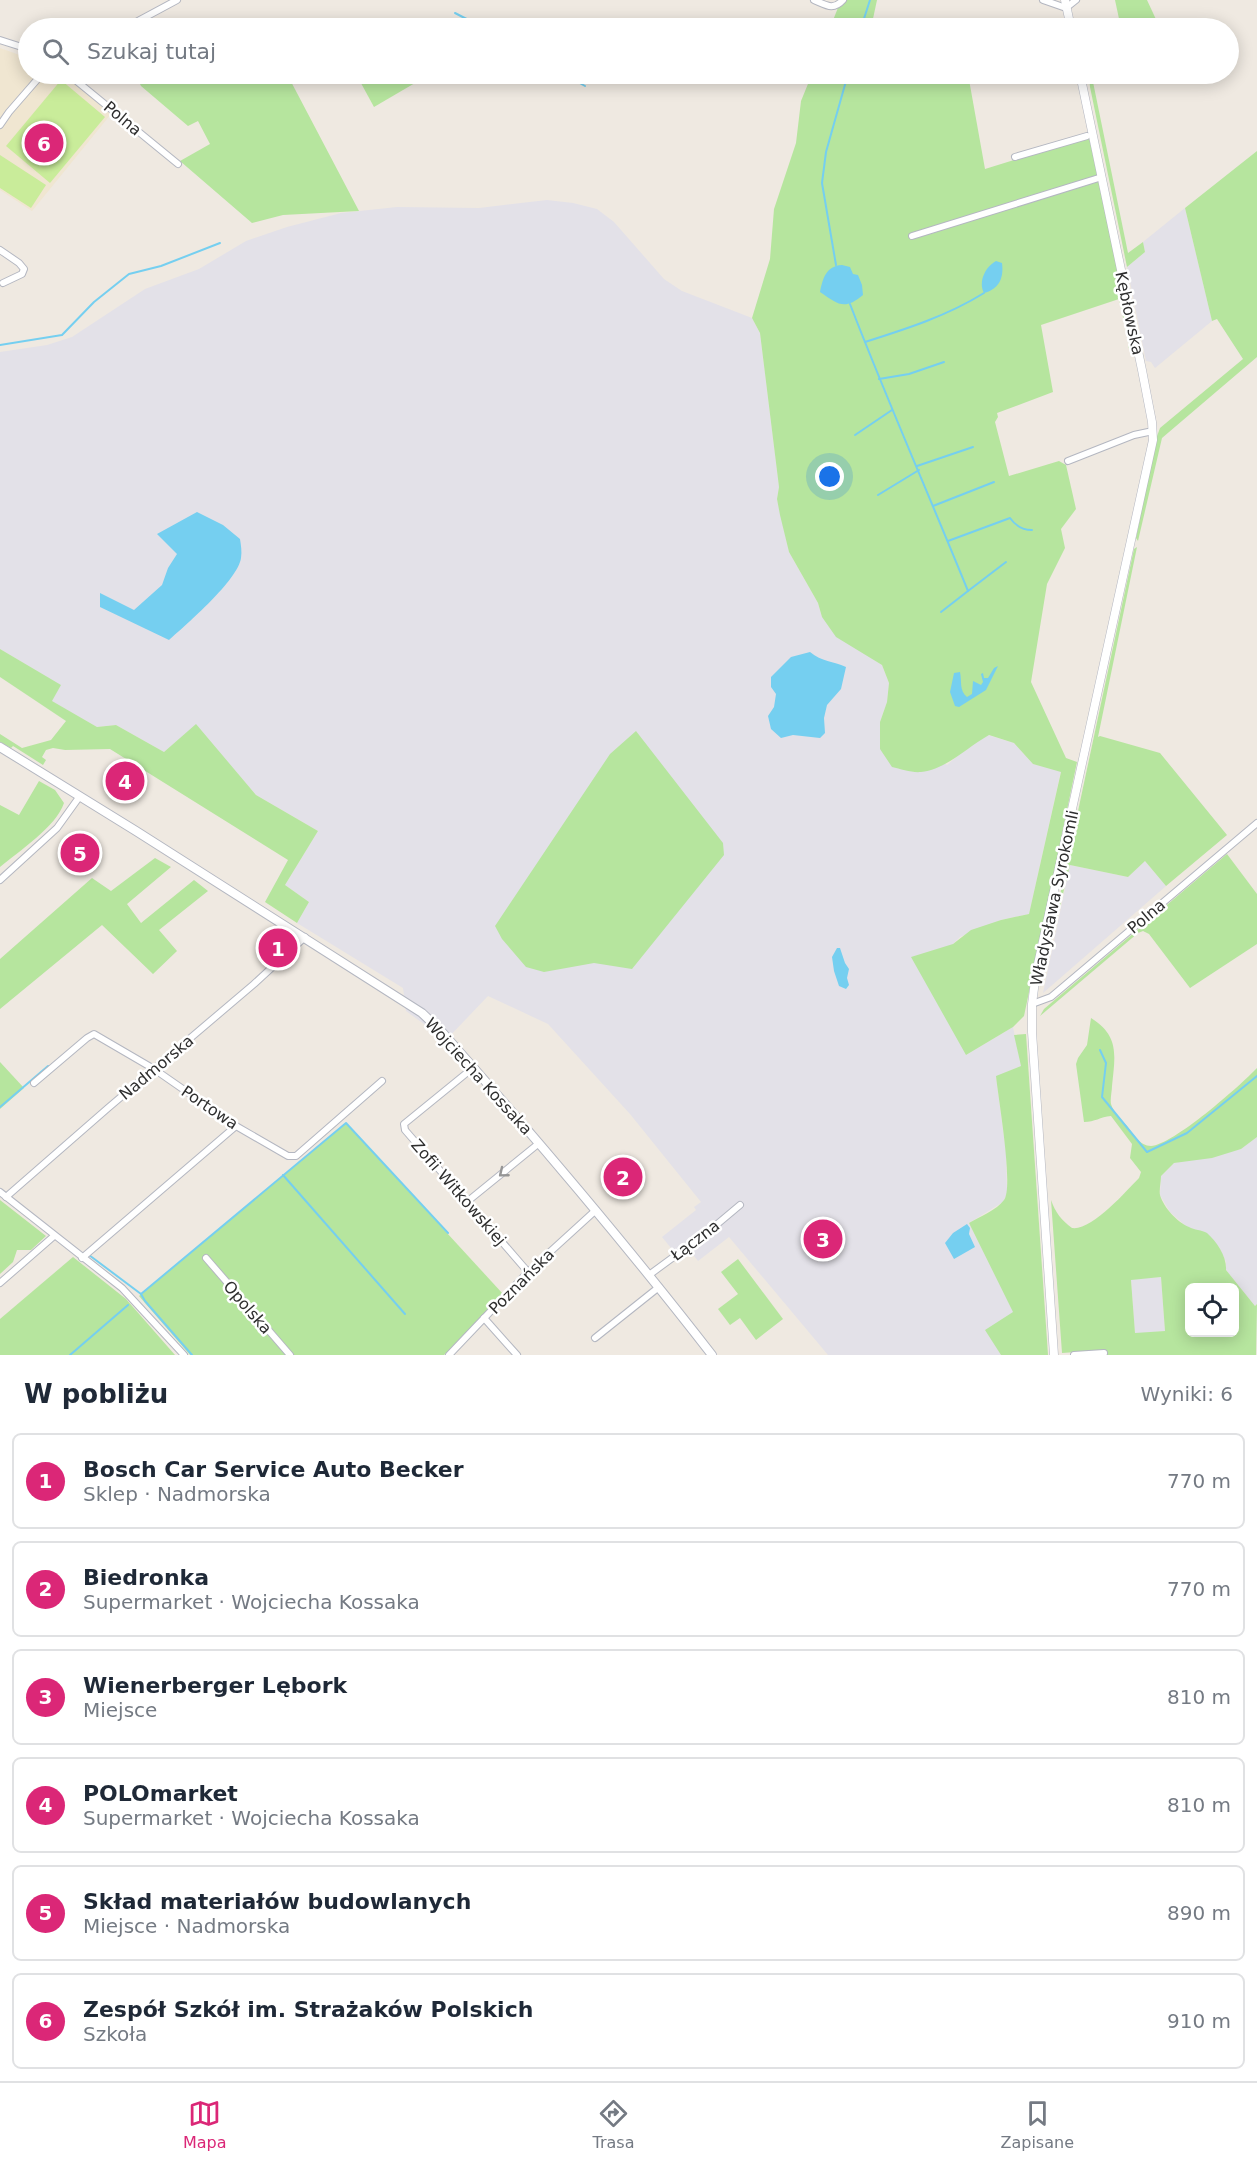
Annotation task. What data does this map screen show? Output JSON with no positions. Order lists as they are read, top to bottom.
{
  "streets": {
    "main road": ["Wojciecha Kossaka"],
    "street": [
      "Polna",
      "Kębłowska",
      "Władysława Syrokomli",
      "Nadmorska",
      "Portowa",
      "Zofii Witkowskiej",
      "Łączna",
      "Poznańska",
      "Opolska"
    ]
  },
  "crossings": [
    ["Polna", "Władysława Syrokomli"],
    ["Kębłowska", "Władysława Syrokomli"],
    ["Nadmorska", "Wojciecha Kossaka"],
    ["Nadmorska", "Portowa"],
    ["Wojciecha Kossaka", "Zofii Witkowskiej"],
    ["Wojciecha Kossaka", "Łączna"],
    ["Wojciecha Kossaka", "Poznańska"],
    ["Zofii Witkowskiej", "Poznańska"]
  ],
  "page": {
    "search": "Szukaj tutaj",
    "pins": [
      "6",
      "4",
      "5",
      "1",
      "2",
      "3"
    ],
    "heading": ["W pobliżu", "Wyniki: 6"],
    "list": [
      {
        "mark": "1",
        "name": "Bosch Car Service Auto Becker",
        "note": "Sklep · Nadmorska",
        "value": "770 m"
      },
      {
        "mark": "2",
        "name": "Biedronka",
        "note": "Supermarket · Wojciecha Kossaka",
        "value": "770 m"
      },
      {
        "mark": "3",
        "name": "Wienerberger Lębork",
        "note": "Miejsce",
        "value": "810 m"
      },
      {
        "mark": "4",
        "name": "POLOmarket",
        "note": "Supermarket · Wojciecha Kossaka",
        "value": "810 m"
      },
      {
        "mark": "5",
        "name": "Skład materiałów budowlanych",
        "note": "Miejsce · Nadmorska",
        "value": "890 m"
      },
      {
        "mark": "6",
        "name": "Zespół Szkół im. Strażaków Polskich",
        "note": "Szkoła",
        "value": "910 m"
      }
    ],
    "nav": ["Mapa", "Trasa", "Zapisane"]
  }
}
